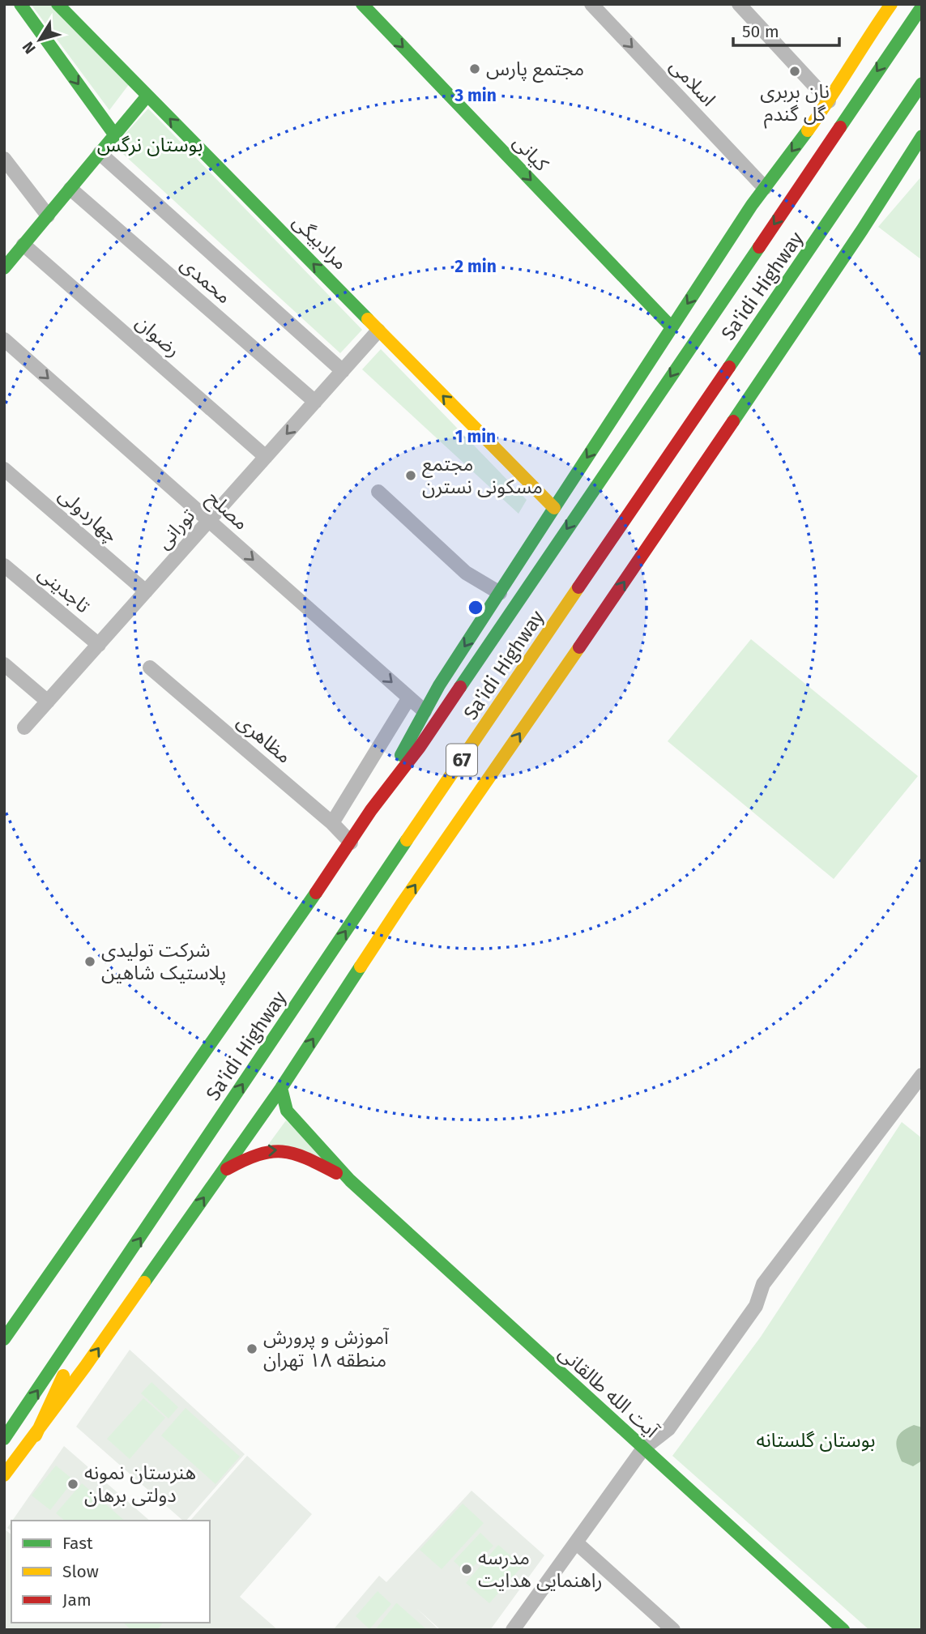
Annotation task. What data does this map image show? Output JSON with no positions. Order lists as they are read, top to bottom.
{
  "streets": {
    "main road": [
      "کیانی",
      "مرادبیگی",
      "Sa'idi Highway",
      "67",
      "آیت الله طالقانی"
    ],
    "street": [
      "اسلامی",
      "محمدی",
      "رضوان",
      "مصلح",
      "چهاردولی",
      "تورانی",
      "تاجدینی",
      "مظاهری"
    ]
  },
  "crossings": [
    ["مرادبیگی", "تورانی"],
    ["محمدی", "تورانی"],
    ["Sa'idi Highway", "مظاهری"],
    ["رضوان", "تورانی"],
    ["مصلح", "تورانی"],
    ["چهاردولی", "تورانی"],
    ["تورانی", "تاجدینی"]
  ],
  "one_way": ["کیانی", "مرادبیگی", "مصلح"],
  "parks": ["بوستان نرگس", "بوستان گلستانه"],
  "places": [
    "مجتمع پارس",
    "نان بربری گل گندم",
    "مجتمع مسکونی نسترن",
    "شرکت تولیدی پلاستیک شاهین",
    "آموزش و پرورش منطقه ۱۸ تهران",
    "هنرستان نمونه دولتی برهان",
    "مدرسه راهنمایی هدایت"
  ],
  "legend": ["Fast", "Slow", "Jam"],
  "scale_bar": "50 m",
  "north": "bottom left",
  "rings": ["3 min", "2 min", "1 min"]
}
